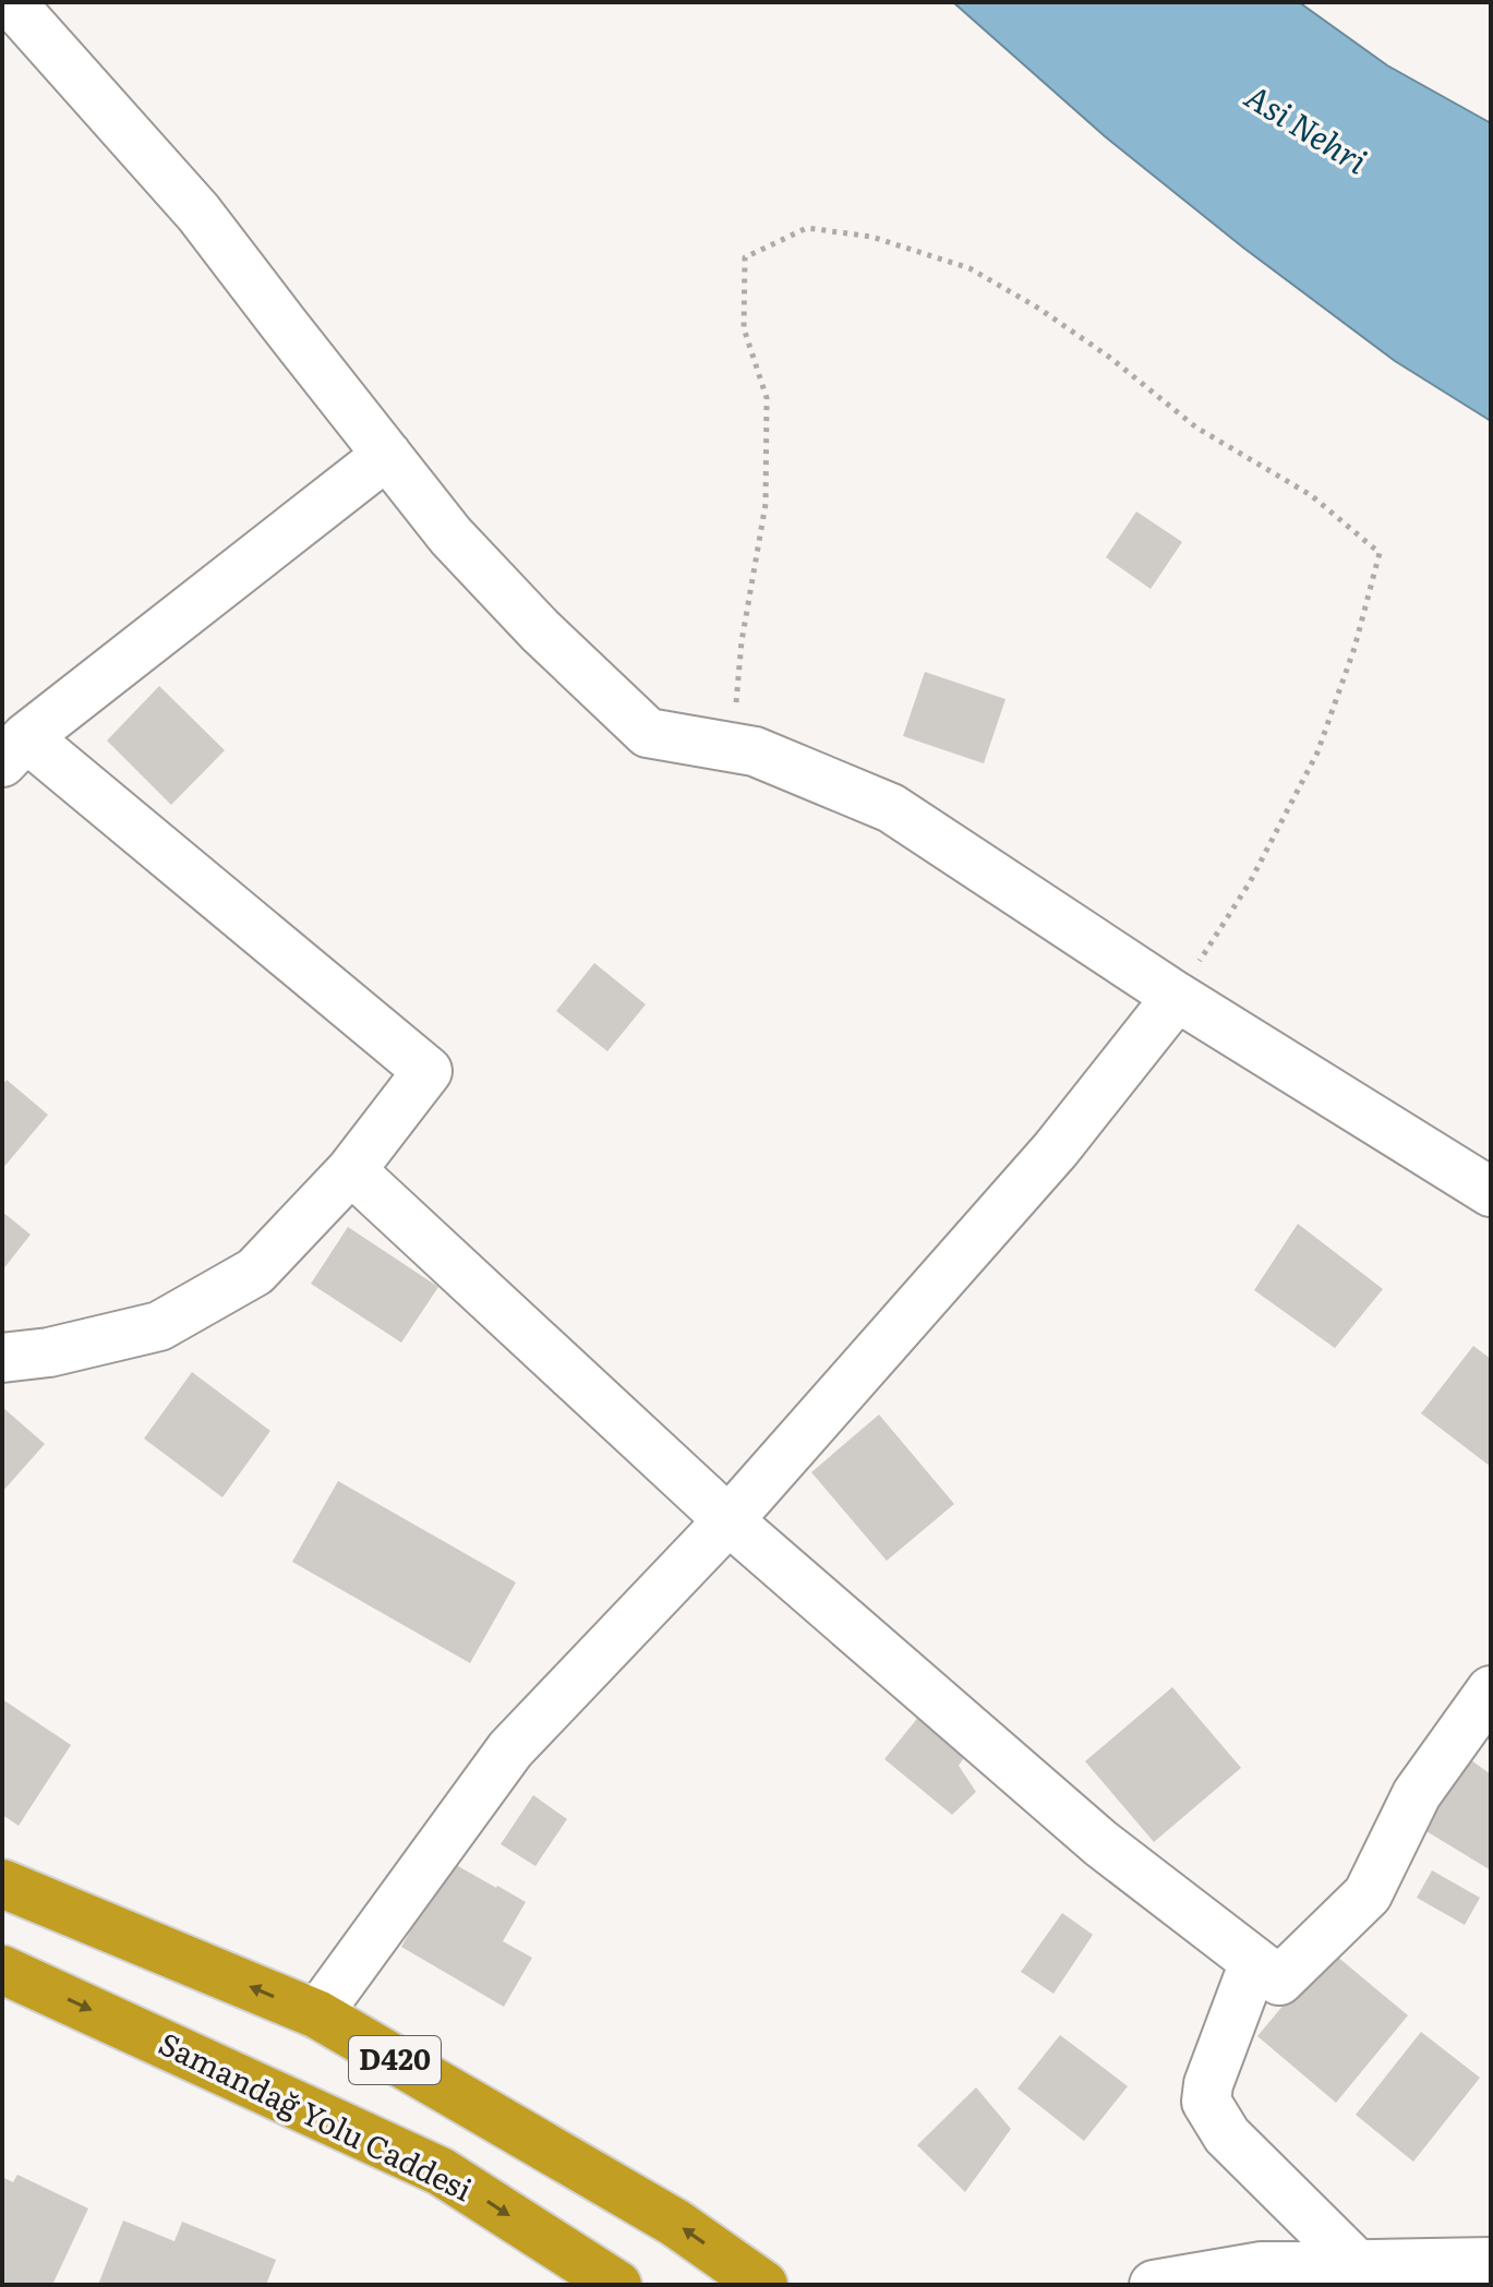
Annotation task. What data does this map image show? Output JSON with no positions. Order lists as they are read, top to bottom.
{
  "streets": {
    "highway": ["D420", "Samandağ Yolu Caddesi"]
  },
  "water": ["Asi Nehri"]
}
